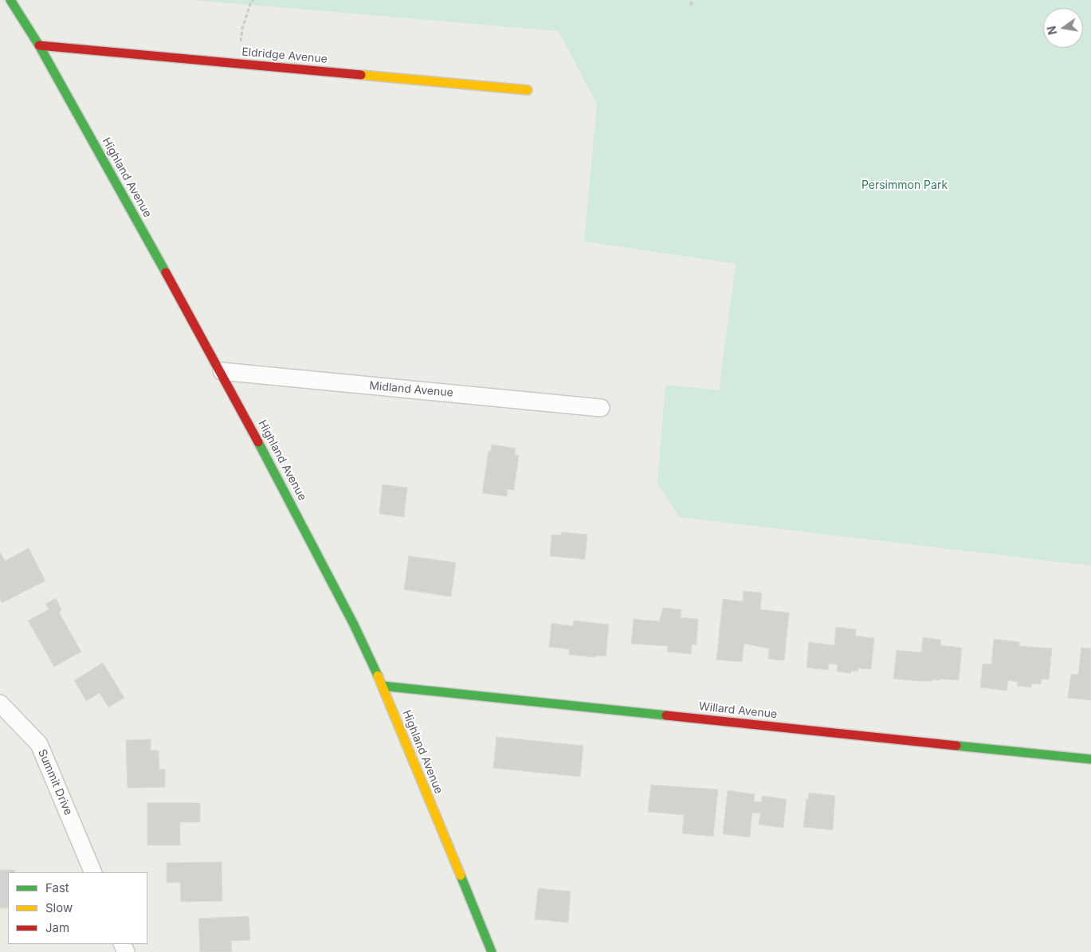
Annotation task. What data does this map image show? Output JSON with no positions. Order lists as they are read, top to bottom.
{
  "streets": {
    "street": [
      "Eldridge Avenue",
      "Highland Avenue",
      "Midland Avenue",
      "Willard Avenue",
      "Summit Drive"
    ]
  },
  "crossings": [
    ["Eldridge Avenue", "Highland Avenue"],
    ["Highland Avenue", "Midland Avenue"],
    ["Highland Avenue", "Willard Avenue"]
  ],
  "parks": ["Persimmon Park"],
  "legend": ["Fast", "Slow", "Jam"],
  "north": "left"
}
